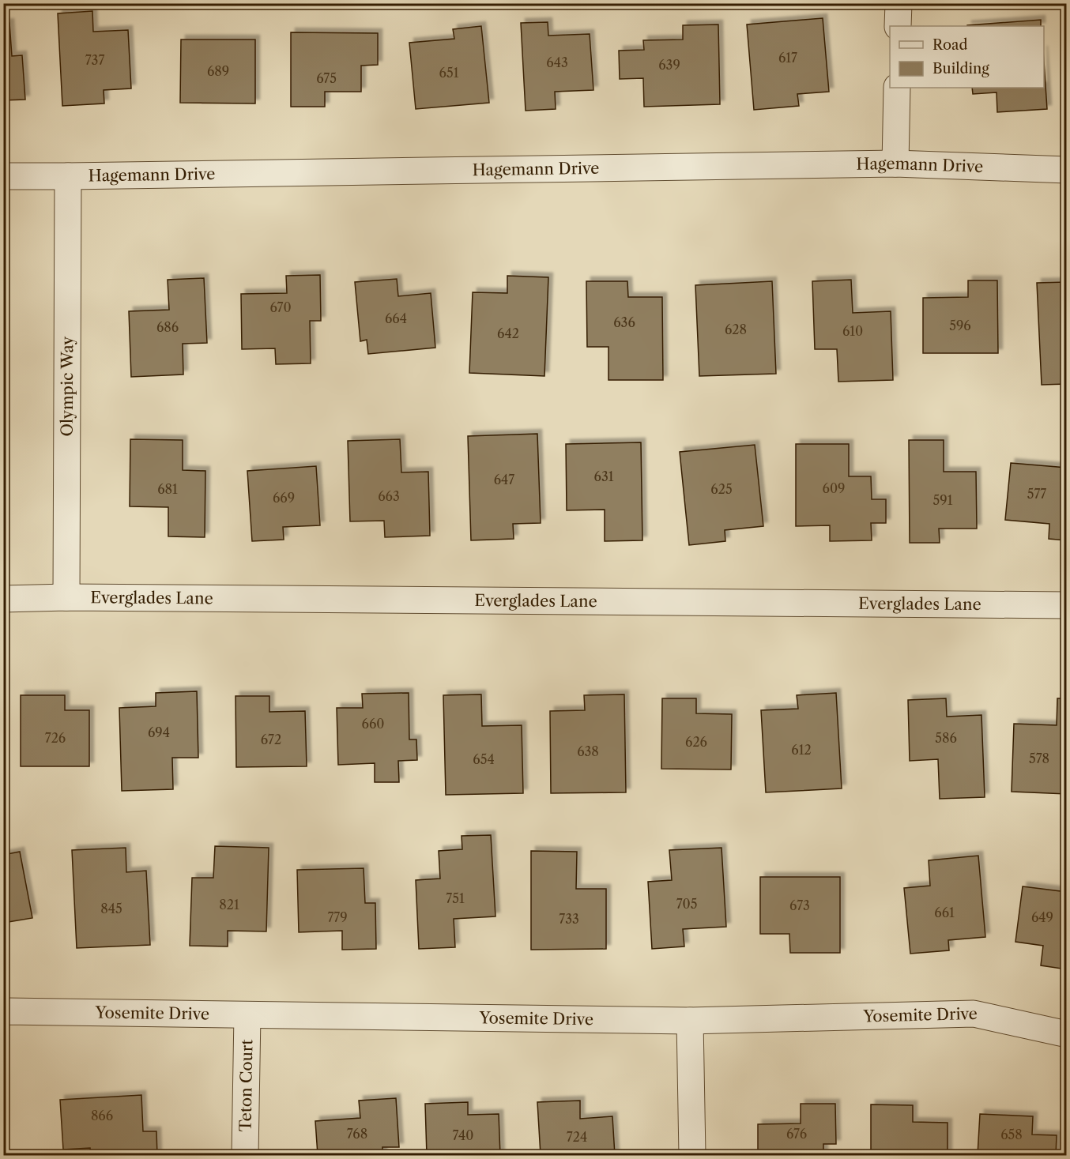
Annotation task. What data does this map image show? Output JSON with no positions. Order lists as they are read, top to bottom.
{
  "streets": {
    "street": [
      "Hagemann Drive",
      "Olympic Way",
      "Everglades Lane",
      "Yosemite Drive",
      "Teton Court"
    ]
  },
  "crossings": [
    ["Hagemann Drive", "Olympic Way"],
    ["Olympic Way", "Everglades Lane"],
    ["Yosemite Drive", "Teton Court"]
  ],
  "house_numbers": [
    "617",
    "737",
    "643",
    "639",
    "689",
    "651",
    "675",
    "670",
    "664",
    "636",
    "596",
    "686",
    "628",
    "610",
    "642",
    "631",
    "647",
    "609",
    "681",
    "625",
    "577",
    "663",
    "669",
    "591",
    "660",
    "694",
    "726",
    "586",
    "672",
    "626",
    "612",
    "638",
    "578",
    "654",
    "751",
    "705",
    "821",
    "673",
    "845",
    "661",
    "779",
    "649",
    "733",
    "866",
    "768",
    "676",
    "658",
    "740",
    "724"
  ],
  "legend": ["Road", "Building"]
}
